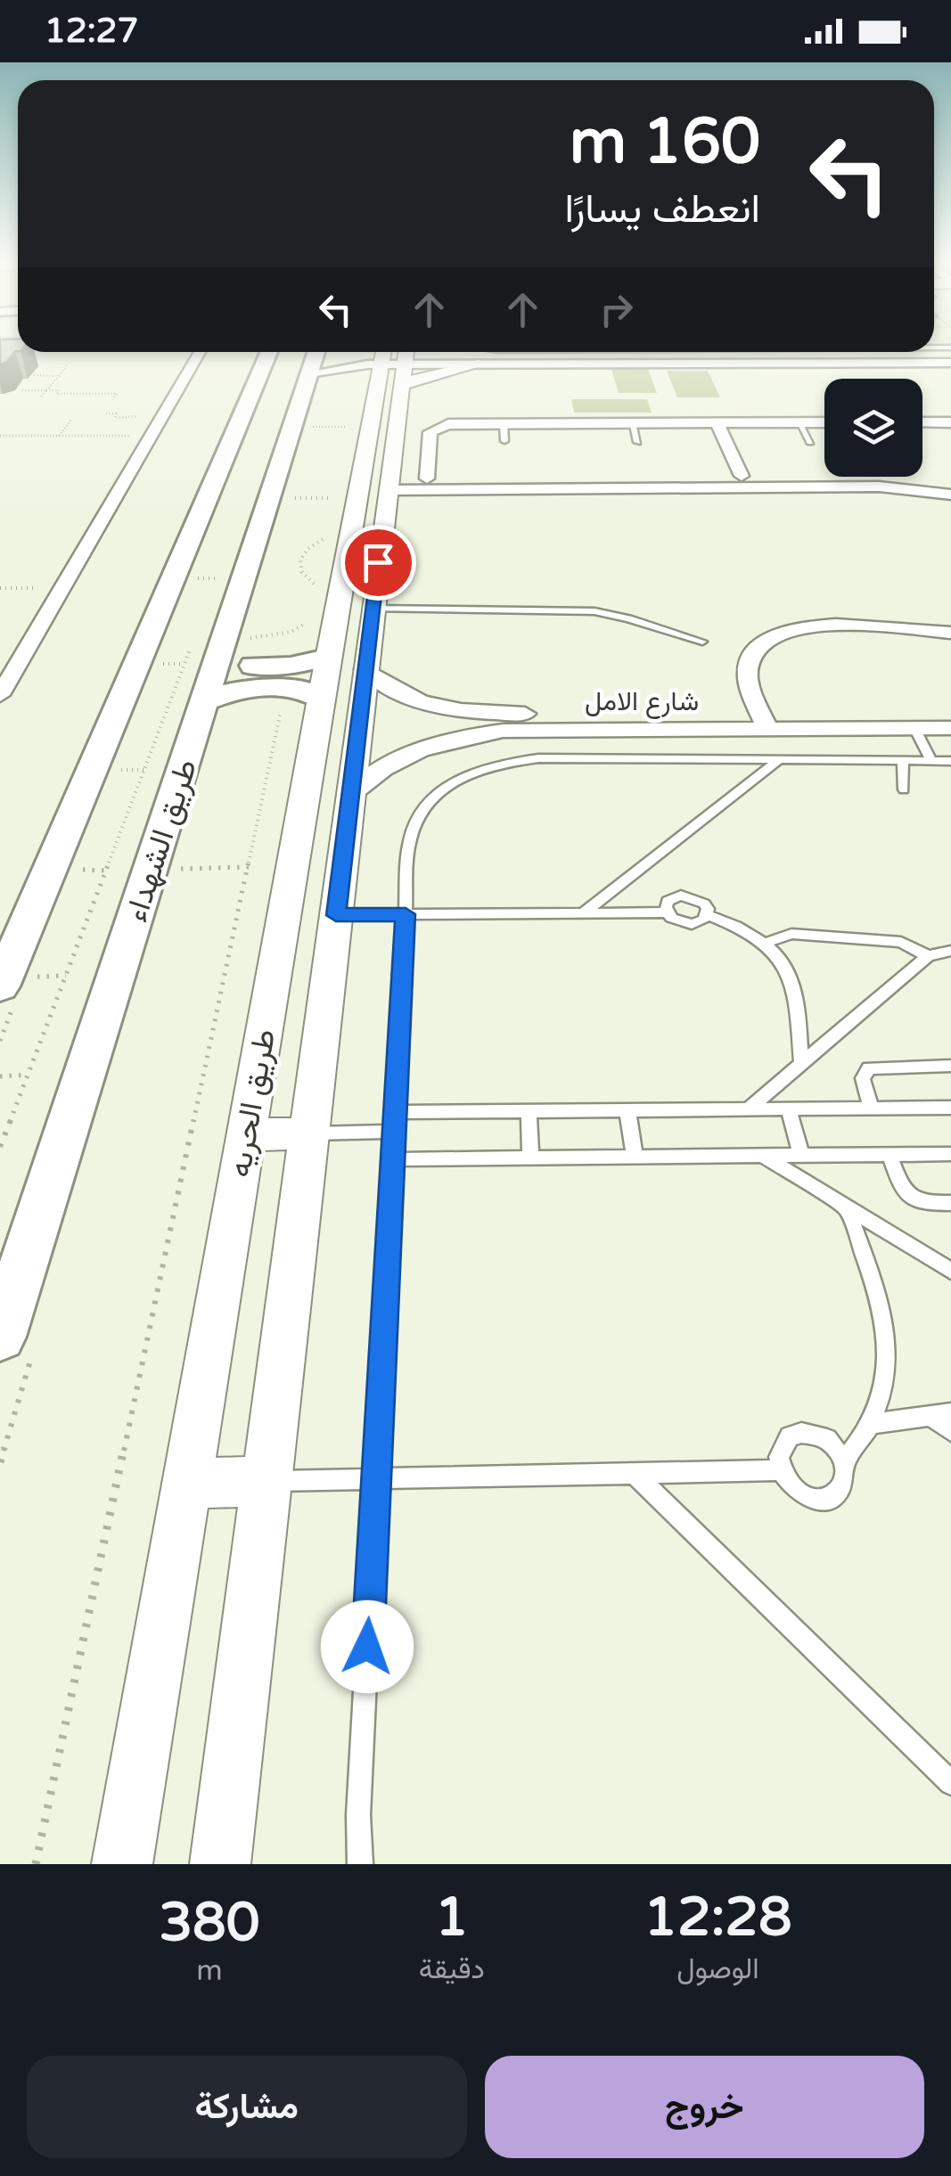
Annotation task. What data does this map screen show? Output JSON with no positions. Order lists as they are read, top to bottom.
{
  "streets": {
    "main road": ["طريق الشهداء"],
    "street": ["شارع الامل", "طريق الحريه"]
  },
  "crossings": [
    ["شارع الامل", "طريق الحريه"]
  ],
  "page": {
    "status": "12:27",
    "turn": ["160 m", "انعطف يسارًا"],
    "eta": [
      "12:28",
      "الوصول",
      "1",
      "دقيقة",
      "380",
      "m"
    ],
    "buttons": ["خروج", "مشاركة"]
  }
}
